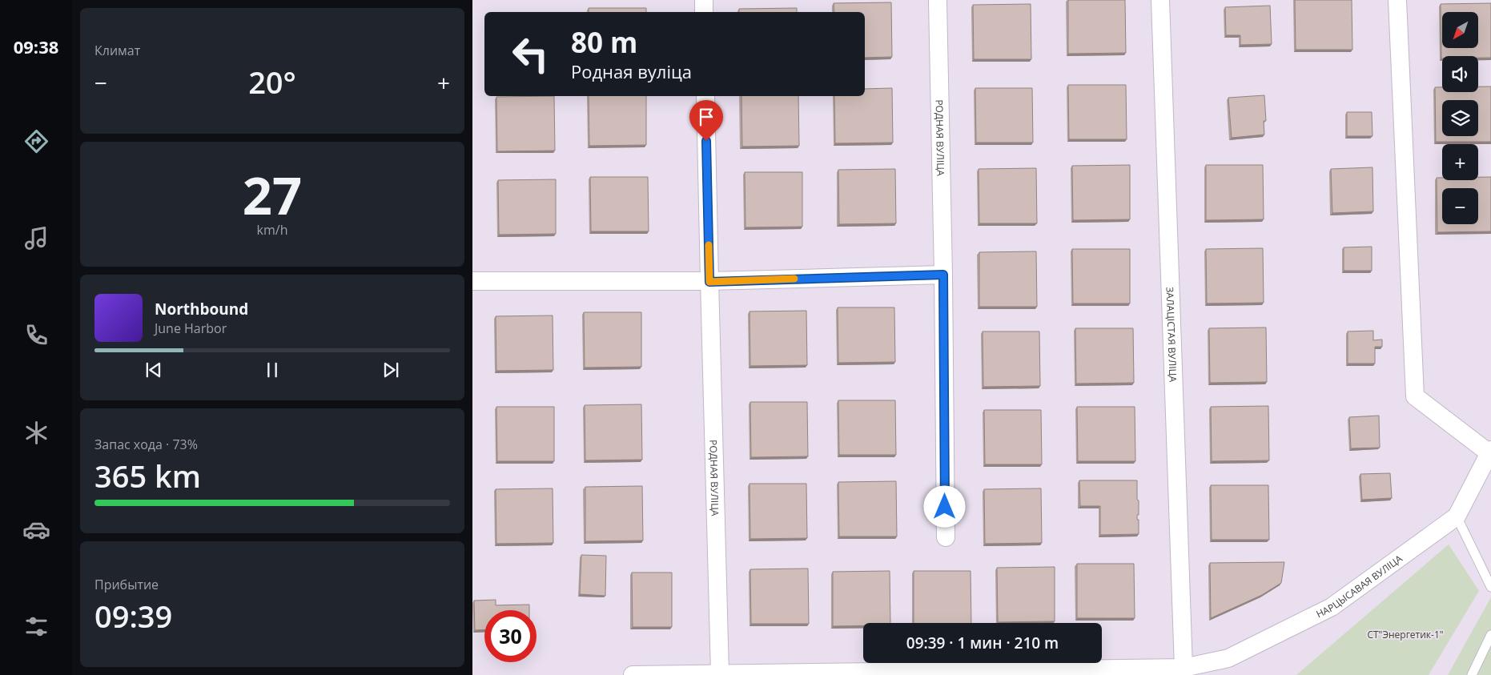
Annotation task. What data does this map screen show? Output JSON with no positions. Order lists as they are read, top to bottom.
{
  "streets": {
    "street": ["РОДНАЯ ВУЛІЦА", "ЗАЛАЦІСТАЯ ВУЛІЦА", "НАРЦЫСАВАЯ ВУЛІЦА"]
  },
  "crossings": [
    ["РОДНАЯ ВУЛІЦА", "НАРЦЫСАВАЯ ВУЛІЦА"],
    ["ЗАЛАЦІСТАЯ ВУЛІЦА", "НАРЦЫСАВАЯ ВУЛІЦА"]
  ],
  "parks": ["СТ\"Энергетик-1\""],
  "north": "bottom left",
  "page": {
    "tabs": "09:38",
    "tile": [
      "Климат",
      ["27", "km/h"],
      ["Запас хода · 73%", "365 km"],
      ["Прибытие", "09:39"]
    ],
    "map_buttons": ["+", "−"],
    "turn": ["80 m", "Родная вуліца"],
    "heat": ["−", "20°", "+"],
    "song": ["Northbound", "June Harbor"],
    "limit": "30",
    "trip": "09:39 · 1 мин · 210 m"
  }
}
